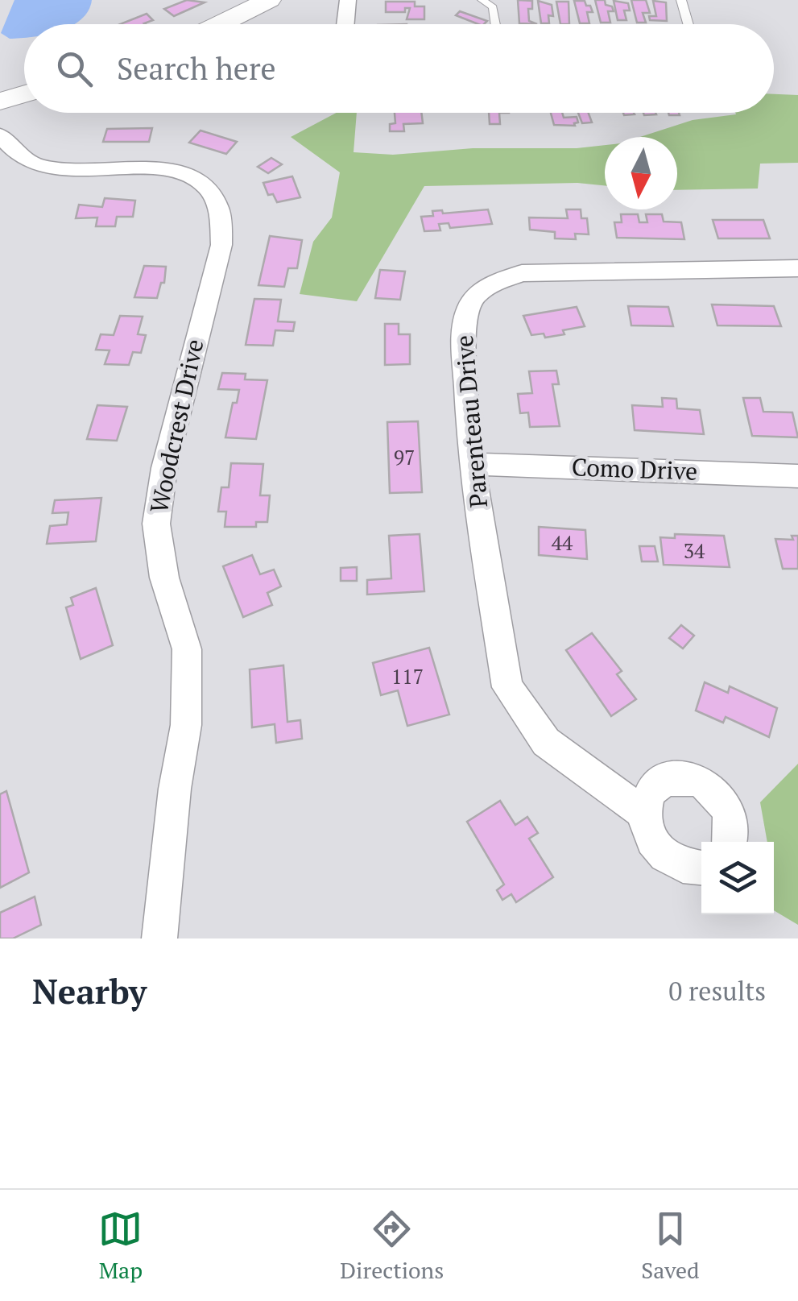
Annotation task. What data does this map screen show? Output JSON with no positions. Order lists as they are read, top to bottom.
{
  "streets": {
    "street": ["Parenteau Drive", "Woodcrest Drive", "Como Drive"]
  },
  "crossings": [
    ["Parenteau Drive", "Como Drive"]
  ],
  "house_numbers": [
    "97",
    "44",
    "34",
    "117"
  ],
  "north": "bottom",
  "page": {
    "search": "Search here",
    "heading": ["Nearby", "0 results"],
    "nav": ["Map", "Directions", "Saved"]
  }
}
